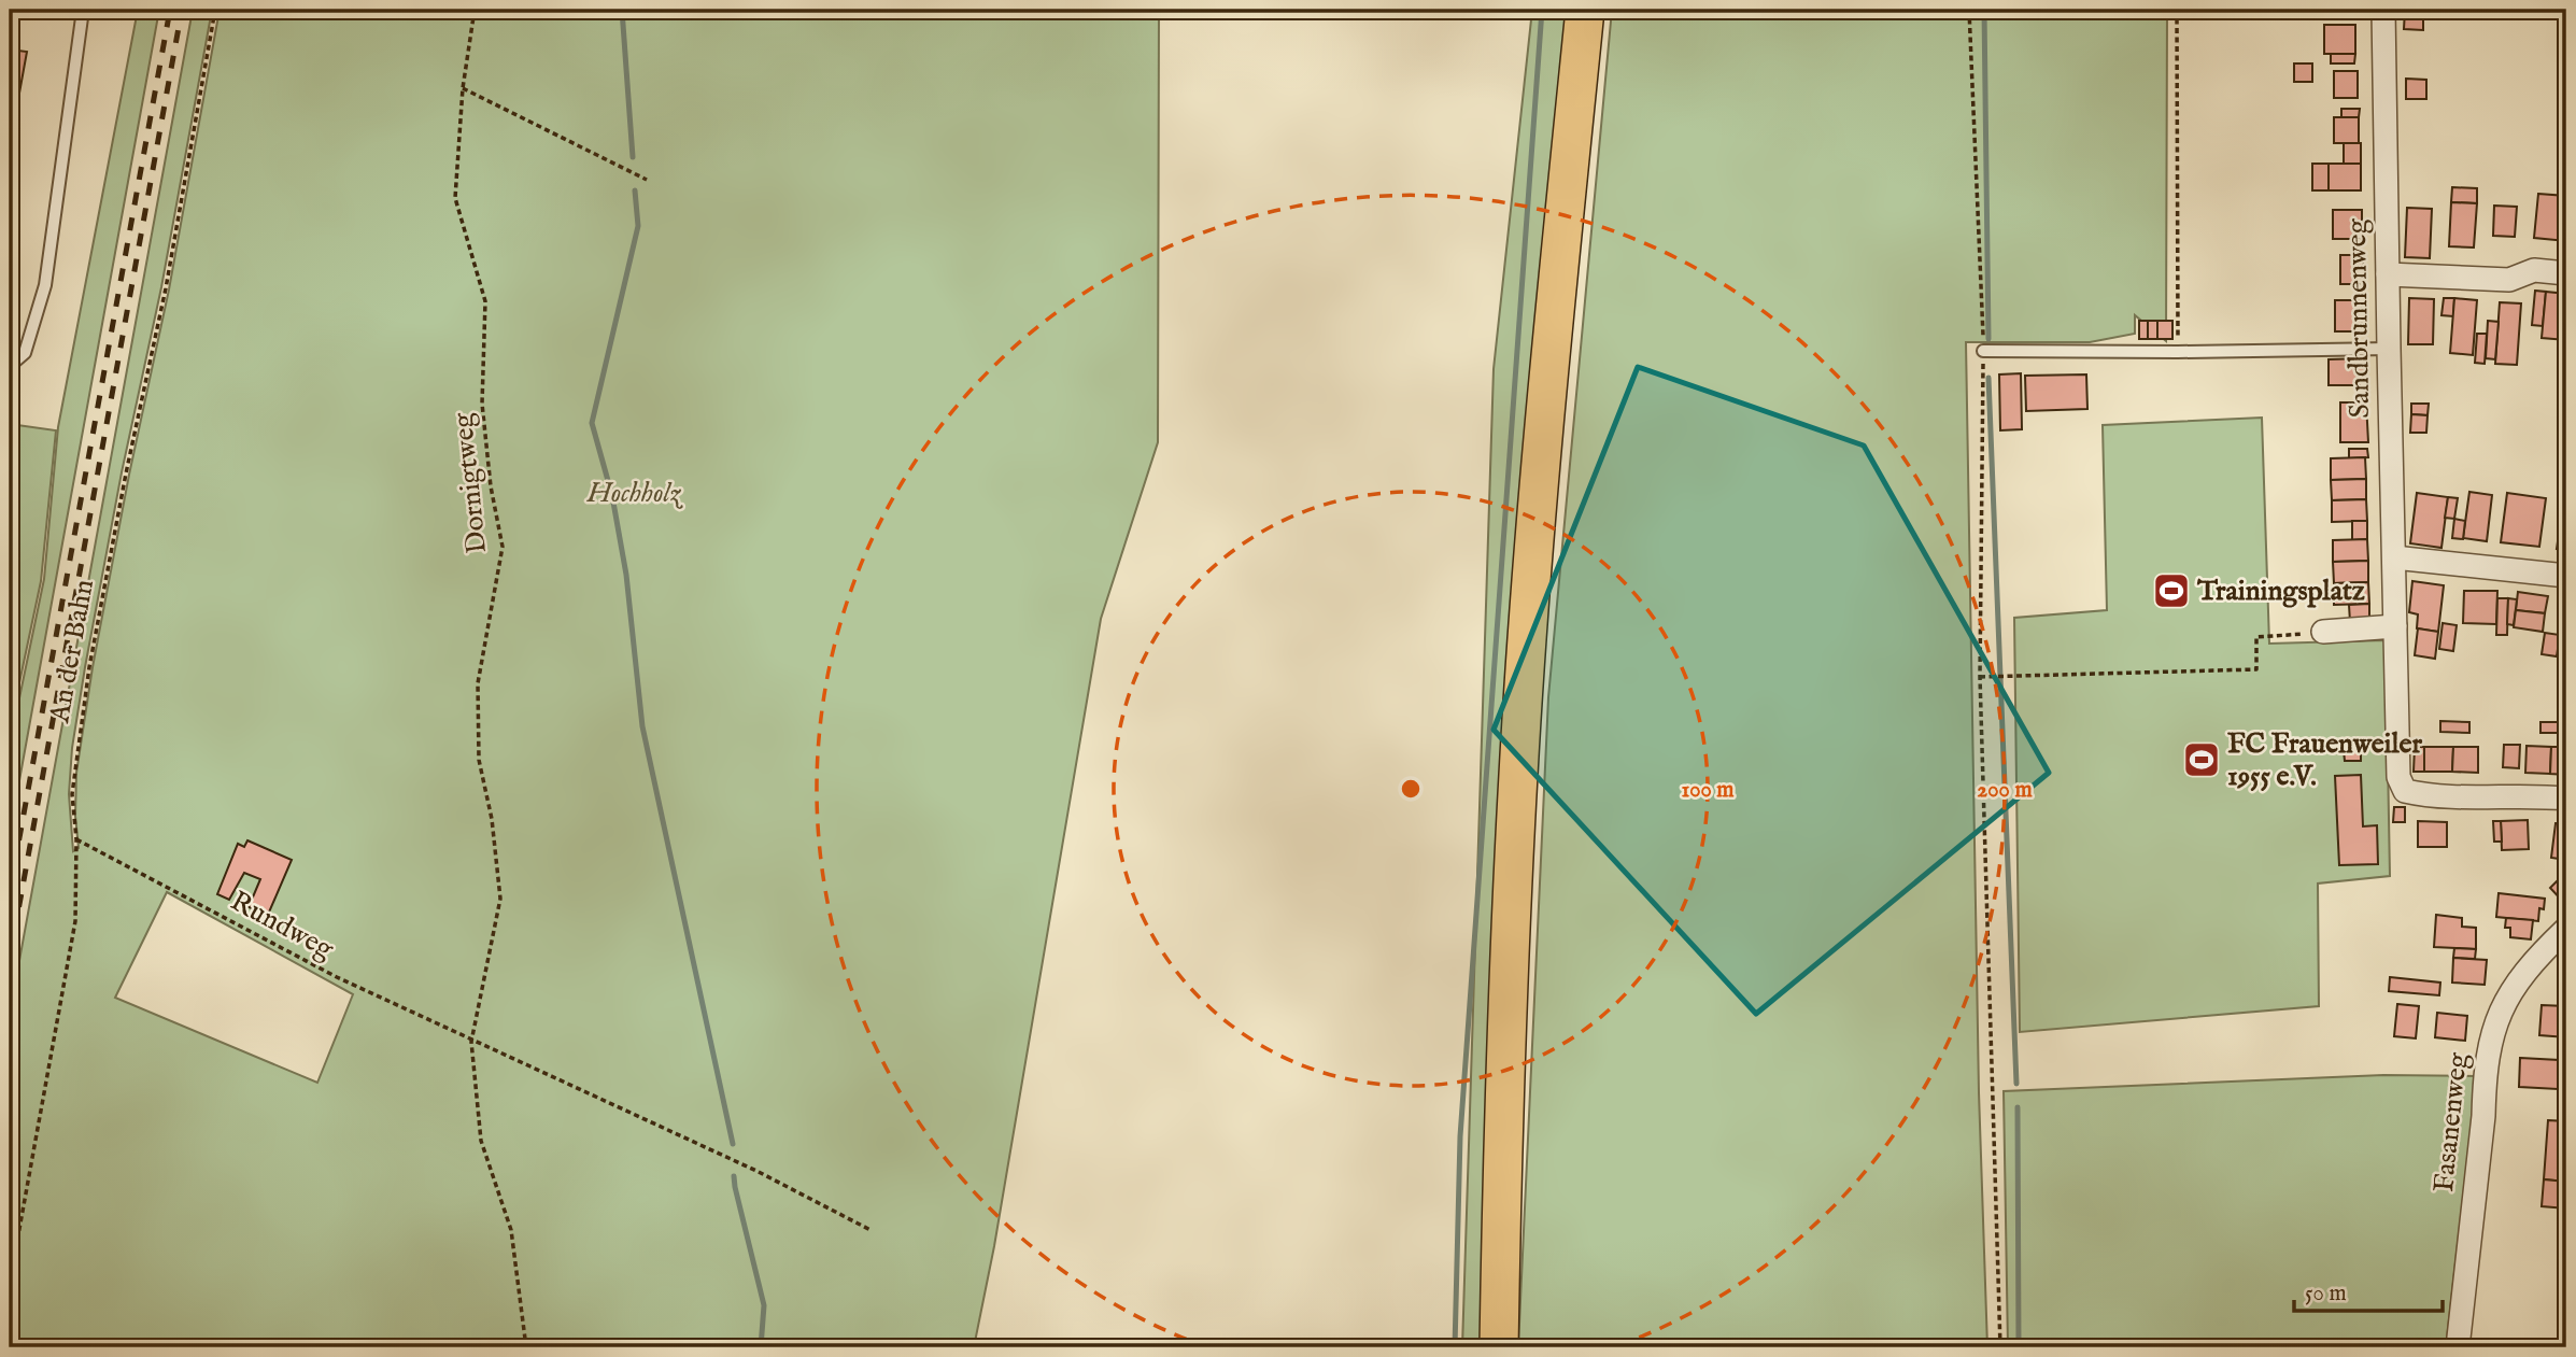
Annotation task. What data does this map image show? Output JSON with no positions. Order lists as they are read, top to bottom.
{
  "streets": {
    "street": ["Sandbrunnenweg", "Fasanenweg"],
    "path": ["Dornigtweg", "An der Bahn", "Rundweg"]
  },
  "crossings": [
    ["Dornigtweg", "Rundweg"],
    ["An der Bahn", "Rundweg"]
  ],
  "parks": ["Hochholz"],
  "places": {
    "sports": ["Trainingsplatz", "FC Frauenweiler 1955 e.V."]
  },
  "scale_bar": "50 m",
  "rings": ["100 m", "200 m"]
}
